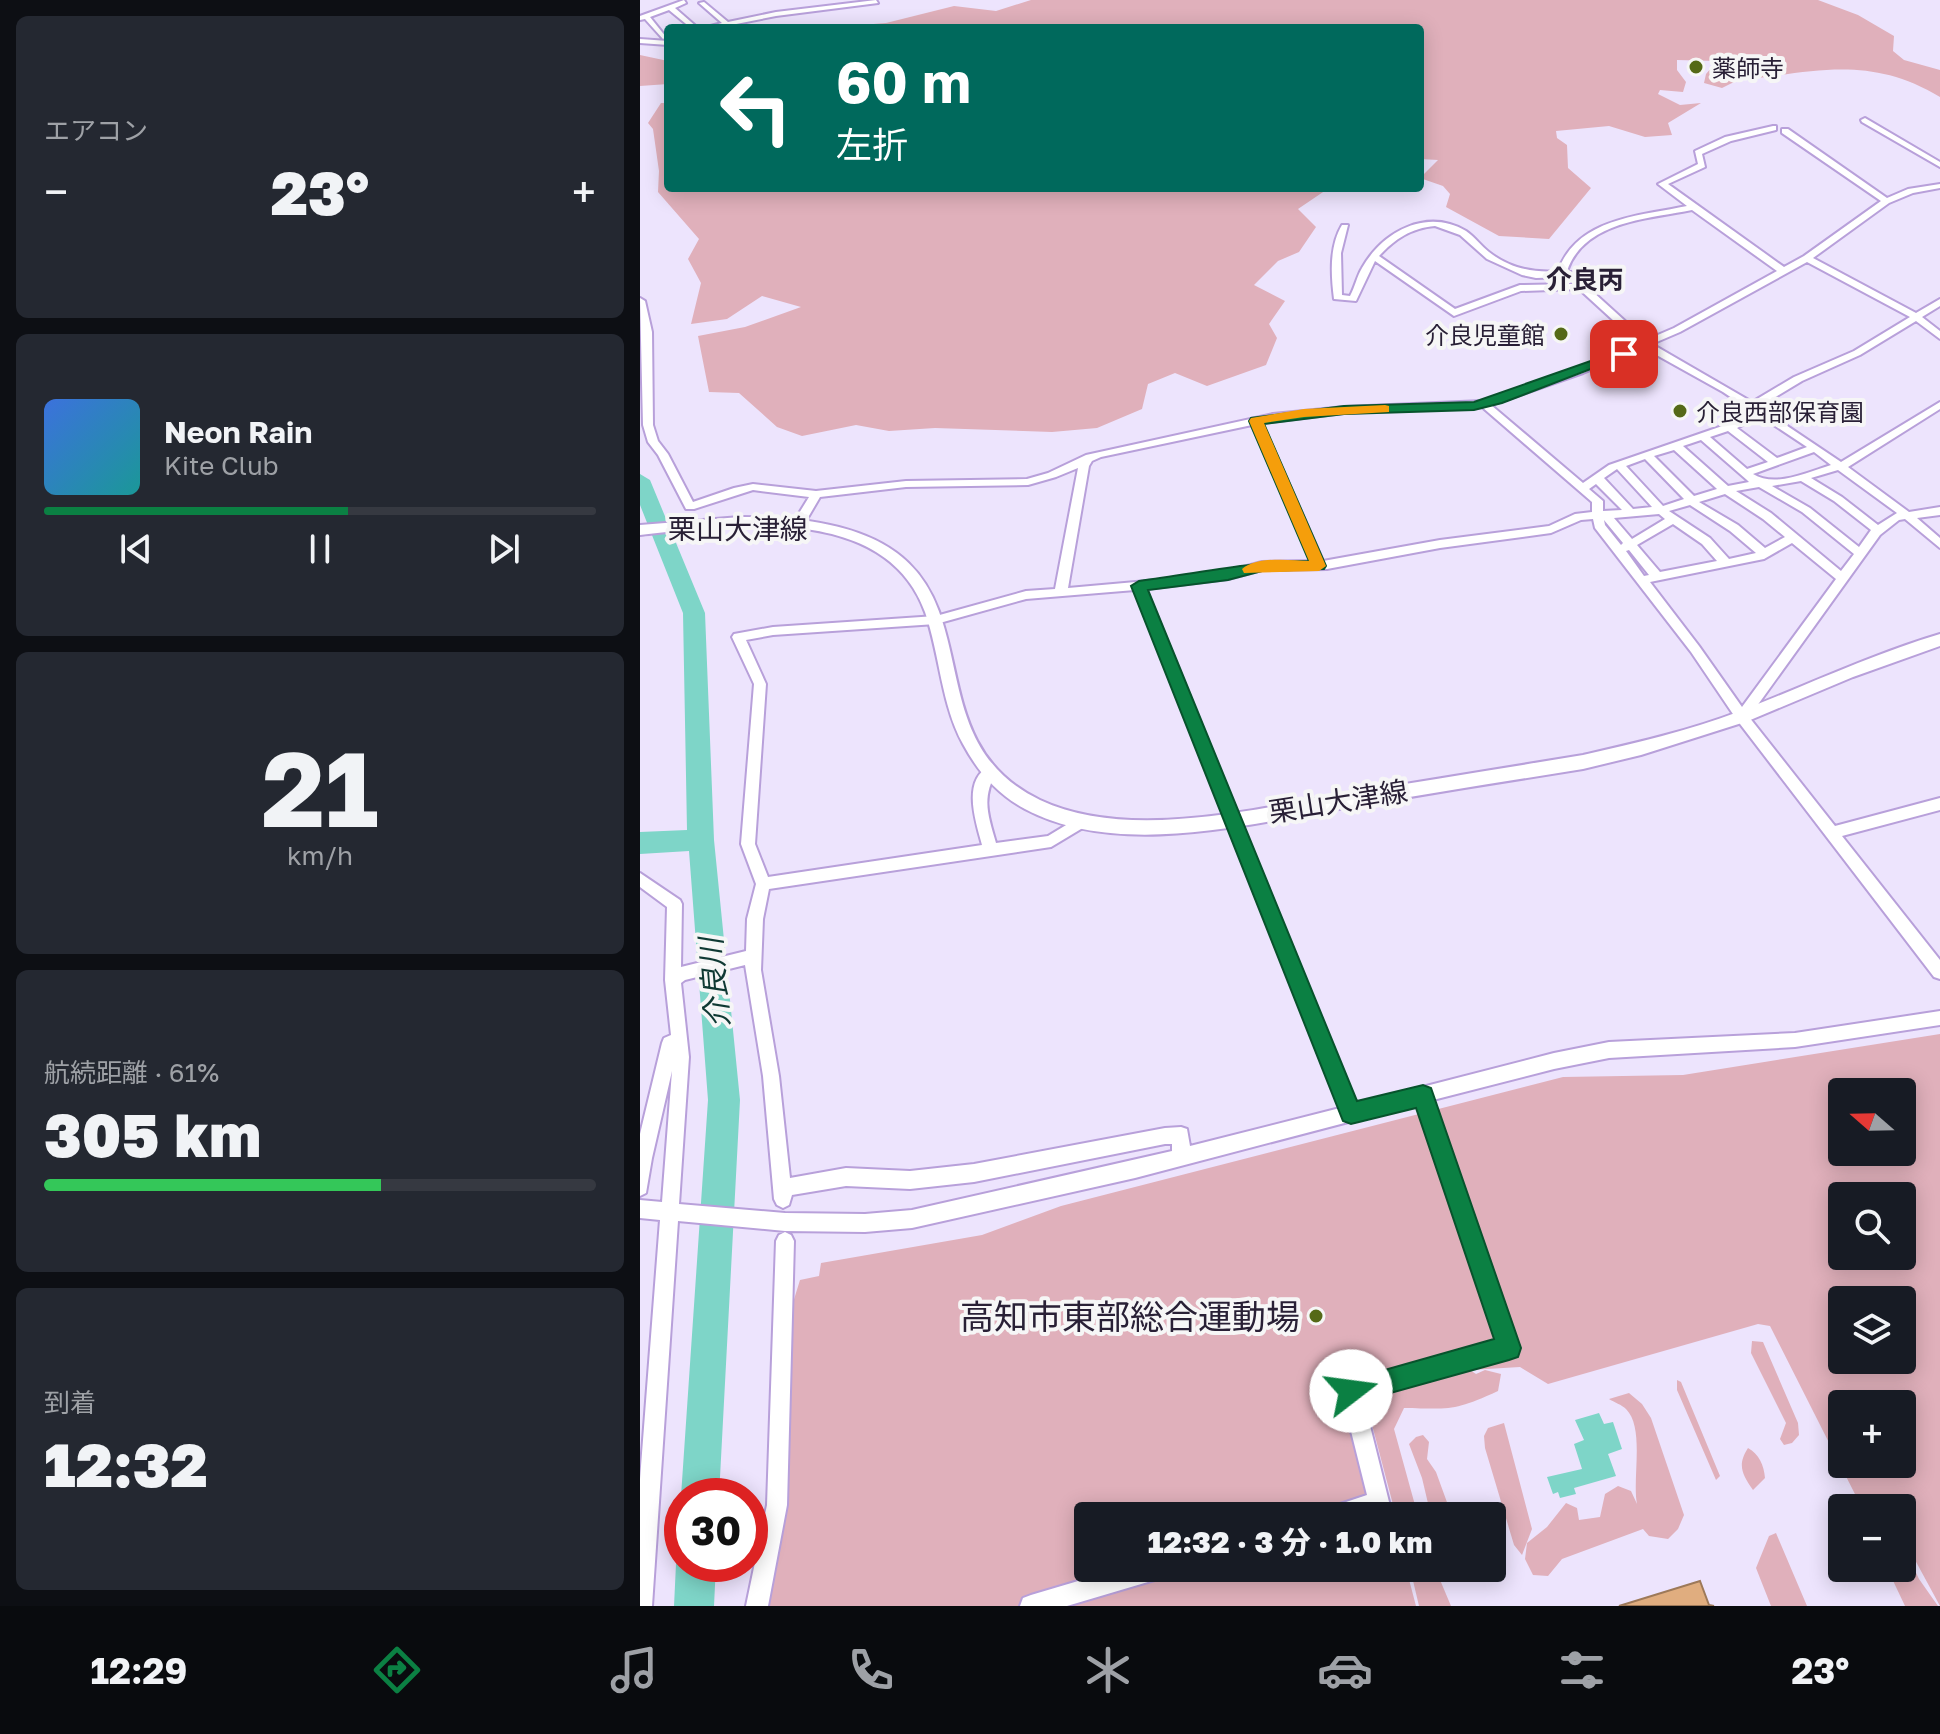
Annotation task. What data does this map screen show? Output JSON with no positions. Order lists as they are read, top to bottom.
{
  "streets": {
    "main road": ["栗山大津線"]
  },
  "districts": ["介良丙"],
  "water": ["介良川"],
  "places": [
    "薬師寺",
    "介良児童館",
    "介良西部保育園",
    "高知市東部総合運動場"
  ],
  "north": "left",
  "page": {
    "tile": [
      "エアコン",
      ["21", "km/h"],
      ["航続距離 · 61%", "305 km"],
      ["到着", "12:32"]
    ],
    "turn": ["60 m", "左折"],
    "heat": ["−", "23°", "+"],
    "song": ["Neon Rain", "Kite Club"],
    "map_buttons": ["+", "−"],
    "limit": "30",
    "trip": "12:32 · 3 分 · 1.0 km",
    "tabs": ["12:29", "23°"]
  }
}
